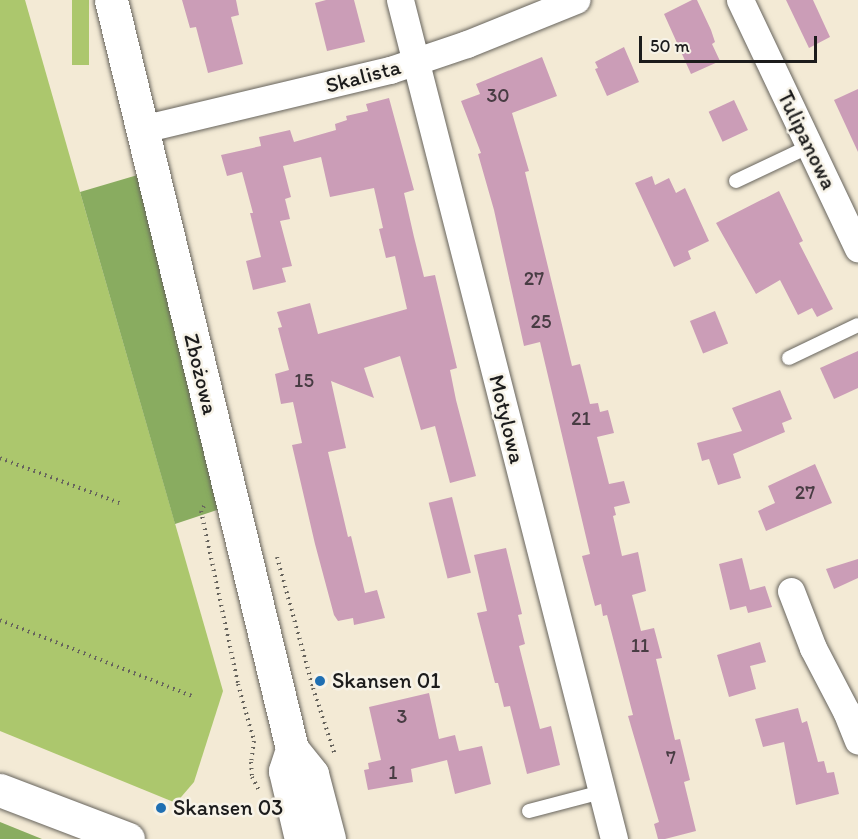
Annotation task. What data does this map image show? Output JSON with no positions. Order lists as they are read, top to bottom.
{
  "streets": {
    "street": [
      "Skalista",
      "Tulipanowa",
      "Zbożowa",
      "Motylowa"
    ]
  },
  "crossings": [
    ["Skalista", "Zbożowa"],
    ["Skalista", "Motylowa"]
  ],
  "places": ["Skansen 01", "Skansen 03"],
  "house_numbers": [
    "30",
    "27",
    "25",
    "15",
    "21",
    "27",
    "11",
    "3",
    "7",
    "1"
  ],
  "scale_bar": "50 m"
}
